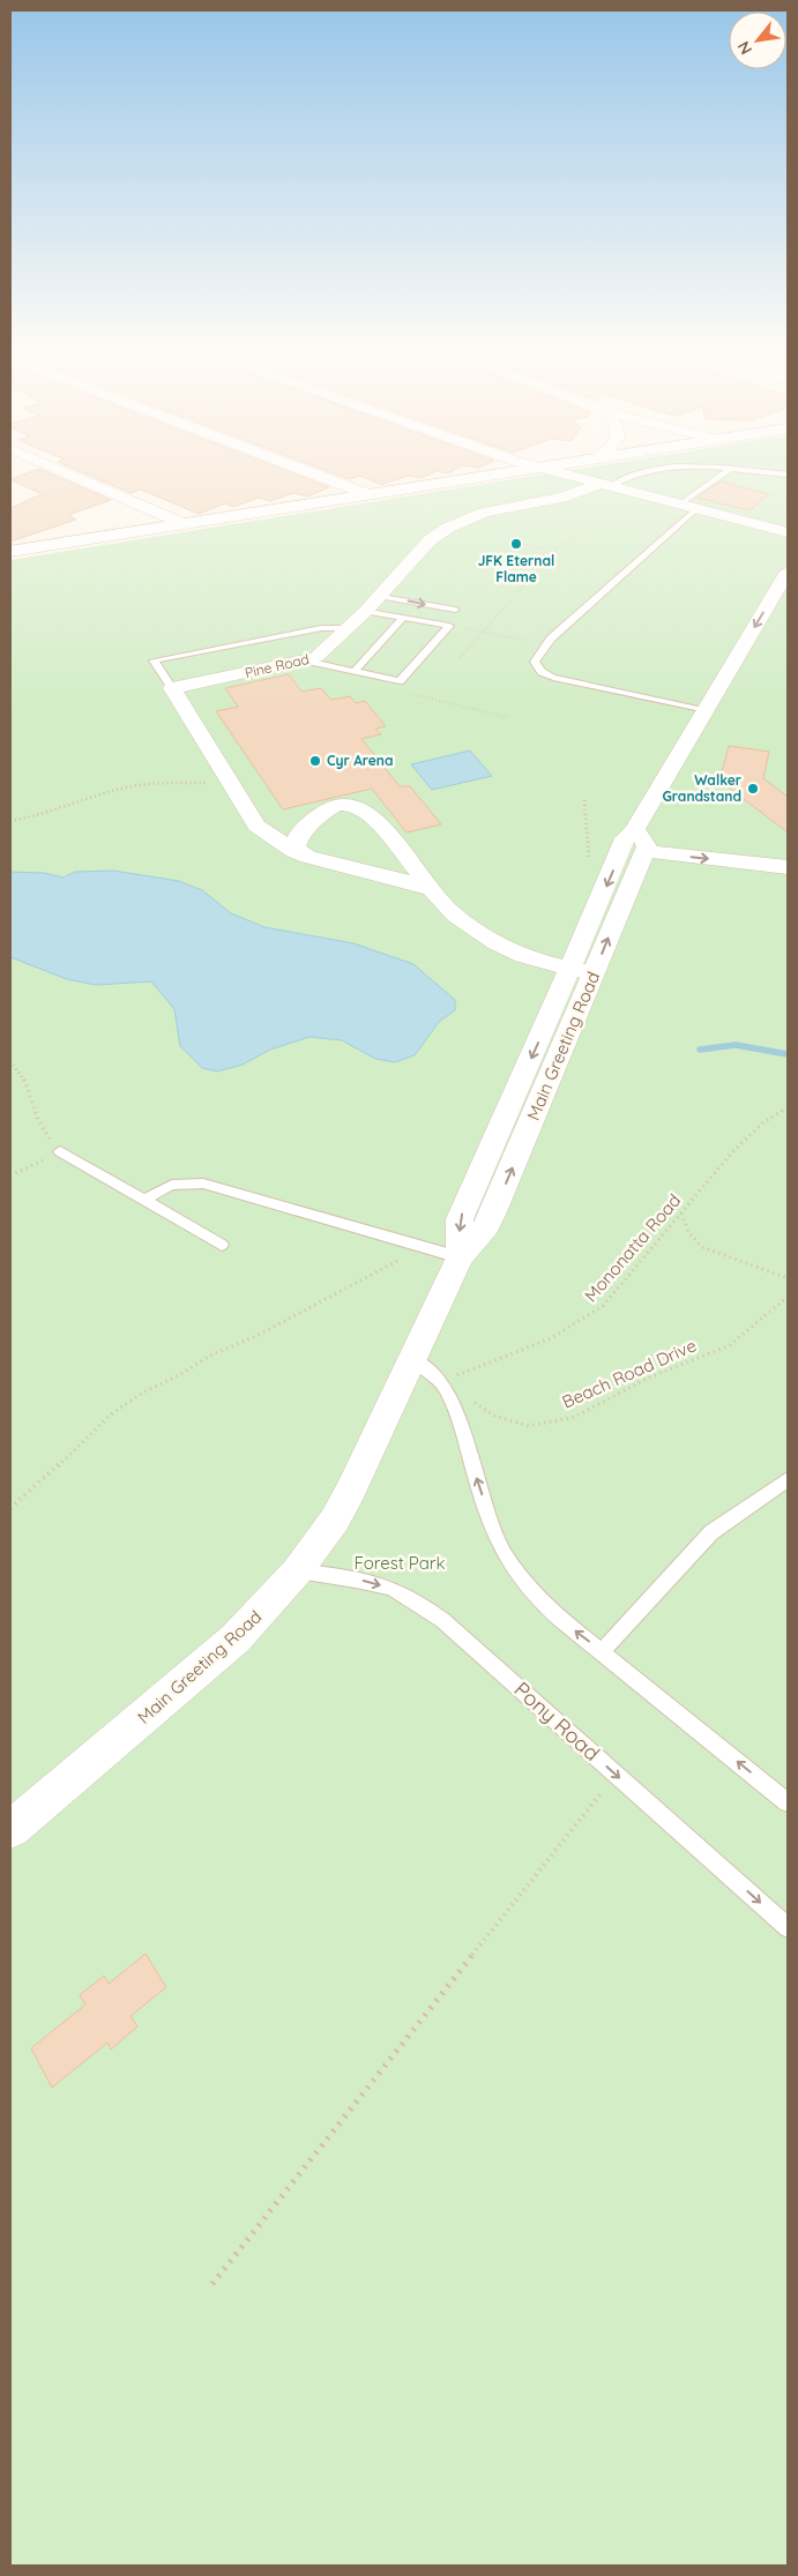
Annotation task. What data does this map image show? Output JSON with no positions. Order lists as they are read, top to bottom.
{
  "streets": {
    "street": ["Pine Road", "Main Greeting Road"],
    "lane": ["Pony Road"],
    "path": ["Mononatta Road", "Beach Road Drive"]
  },
  "crossings": [
    ["Main Greeting Road", "Pony Road"],
    ["Mononatta Road", "Beach Road Drive"]
  ],
  "parks": ["Forest Park"],
  "places": ["JFK Eternal Flame", "Cyr Arena", "Walker Grandstand"],
  "north": "bottom left"
}
